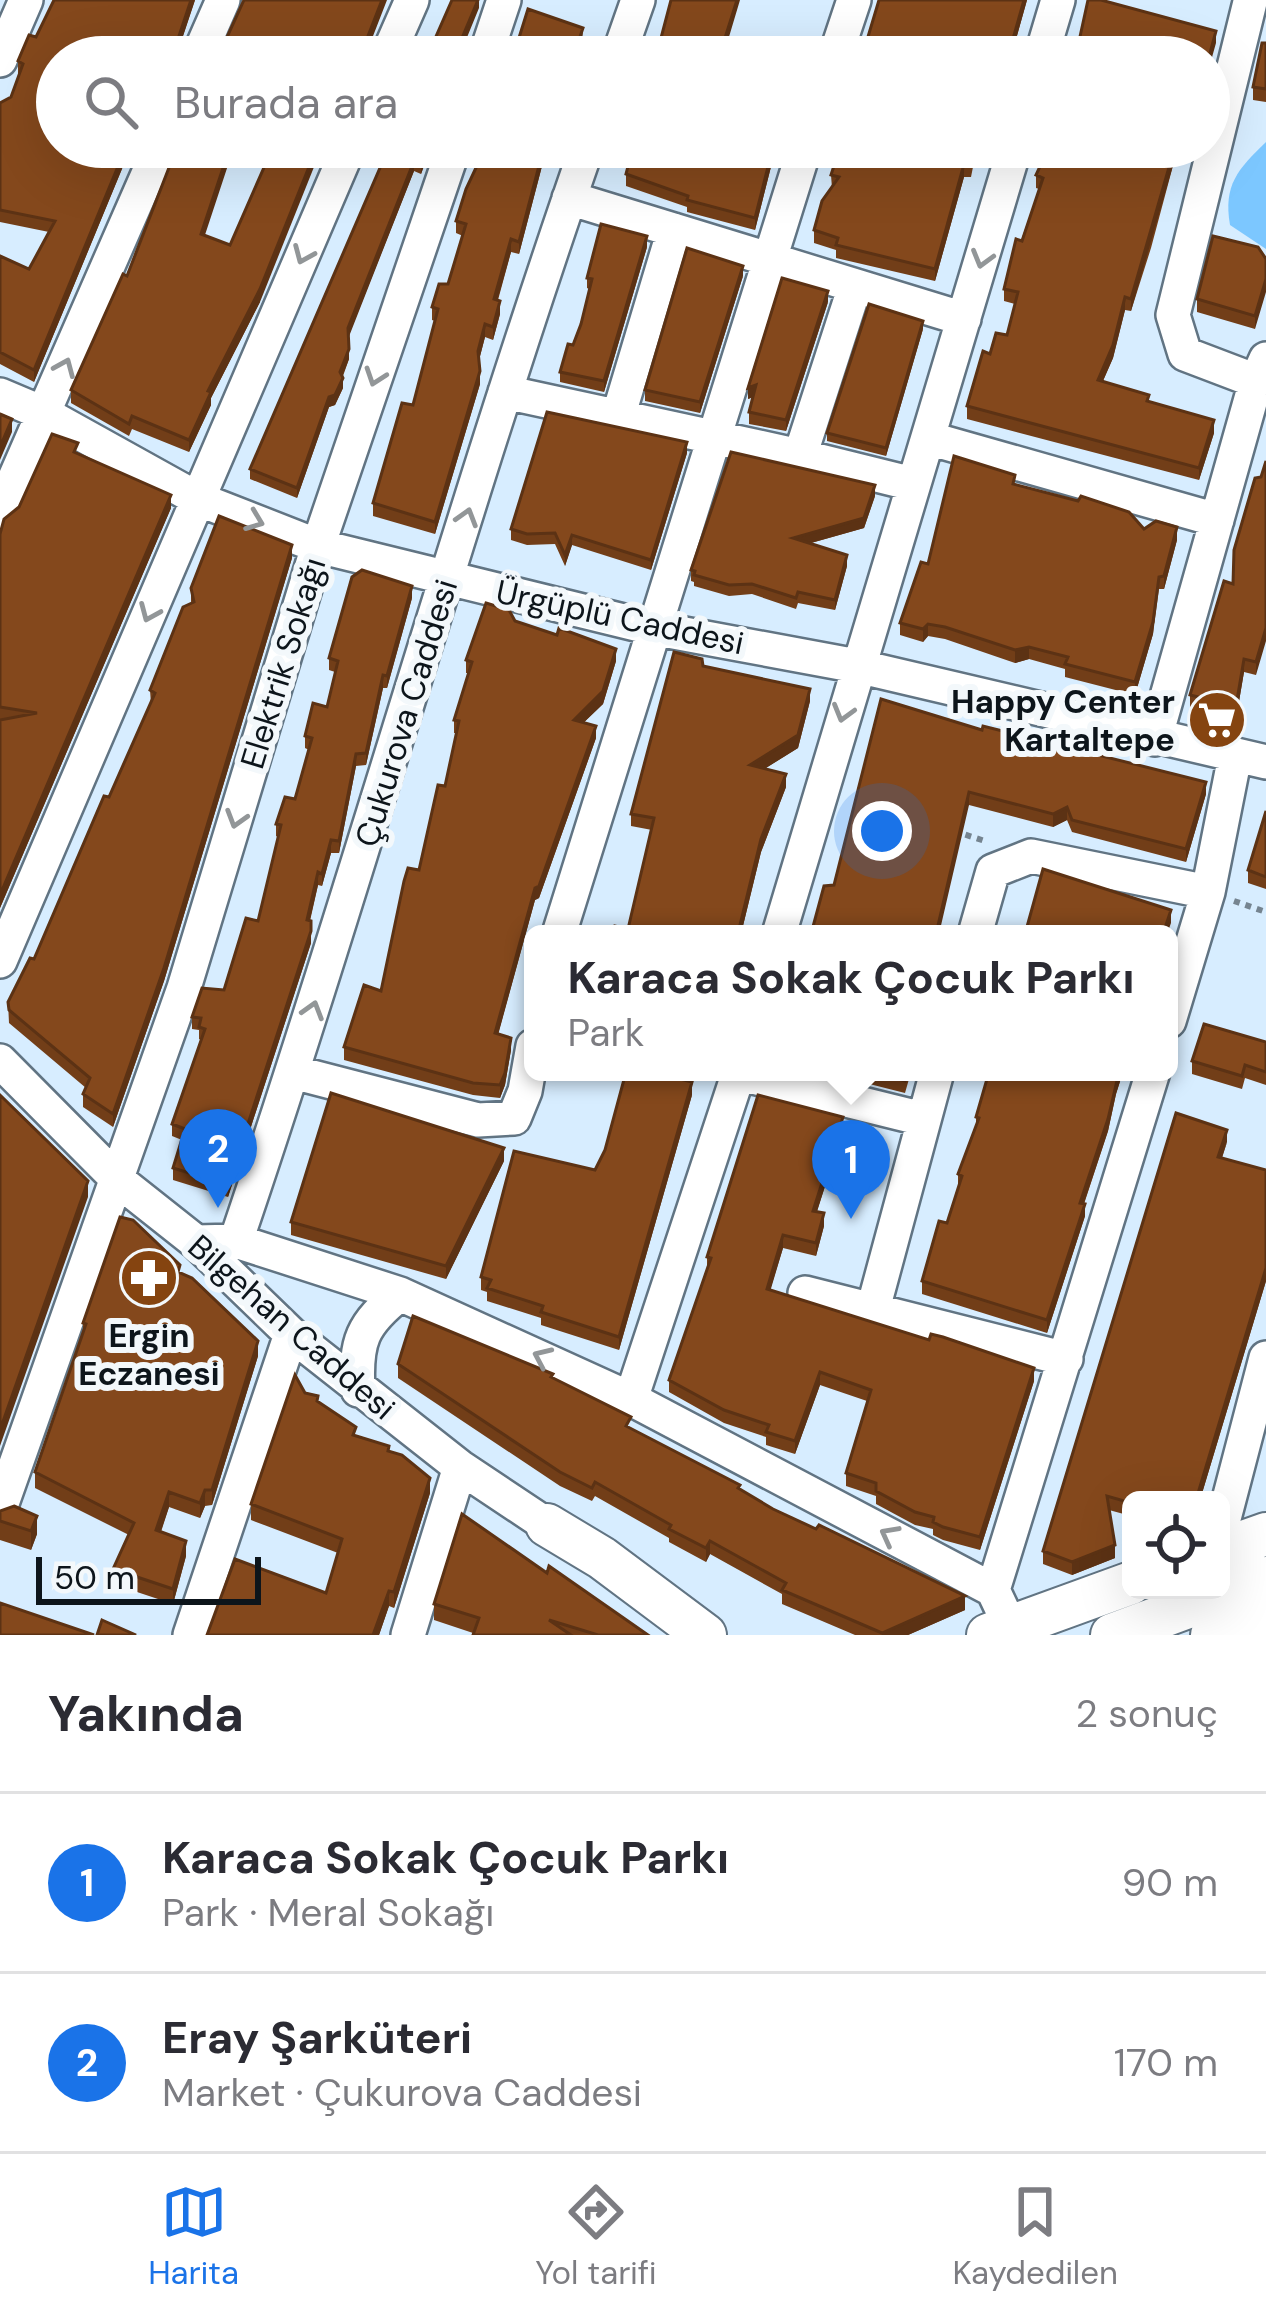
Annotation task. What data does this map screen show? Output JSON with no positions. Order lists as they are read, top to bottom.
{
  "streets": {
    "main road": ["Bilgehan Caddesi"],
    "street": ["Ürgüplü Caddesi", "Elektrik Sokağı", "Çukurova Caddesi"]
  },
  "crossings": [
    ["Ürgüplü Caddesi", "Elektrik Sokağı"],
    ["Ürgüplü Caddesi", "Çukurova Caddesi"],
    ["Elektrik Sokağı", "Bilgehan Caddesi"]
  ],
  "places": {
    "supermarket": ["Happy Center Kartaltepe"],
    "pharmacy": ["Ergin Eczanesi"]
  },
  "scale_bar": "50 m",
  "page": {
    "search": "Burada ara",
    "popup": ["Karaca Sokak Çocuk Parkı", "Park"],
    "pins": ["2", "1"],
    "scale": "50 m",
    "heading": ["Yakında", "2 sonuç"],
    "list": [
      {
        "mark": "1",
        "name": "Karaca Sokak Çocuk Parkı",
        "note": "Park · Meral Sokağı",
        "value": "90 m"
      },
      {
        "mark": "2",
        "name": "Eray Şarküteri",
        "note": "Market · Çukurova Caddesi",
        "value": "170 m"
      }
    ],
    "nav": ["Harita", "Yol tarifi", "Kaydedilen"]
  }
}
